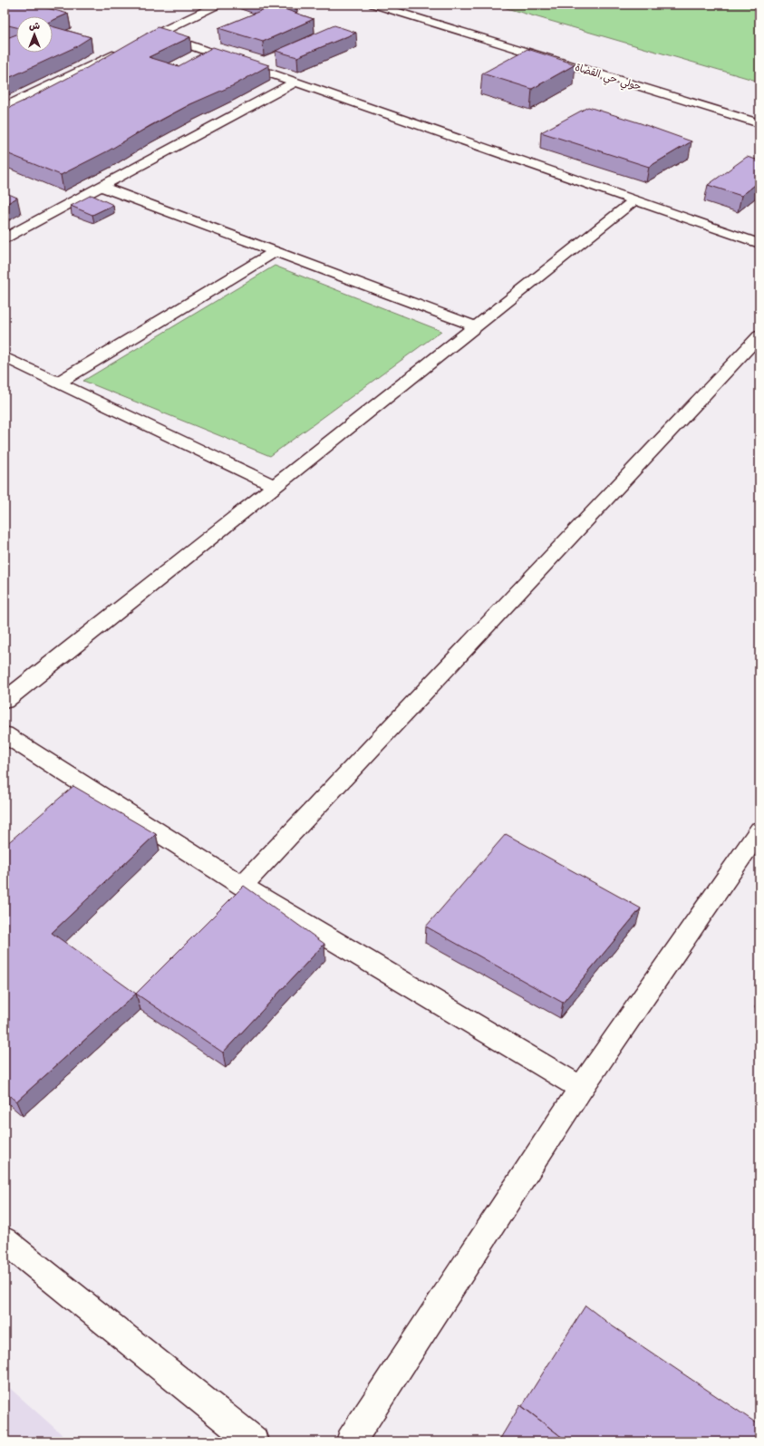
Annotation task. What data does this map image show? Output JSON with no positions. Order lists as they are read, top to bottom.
{
  "streets": {
    "street": ["حولي حي القضاة"]
  },
  "north": "top"
}
